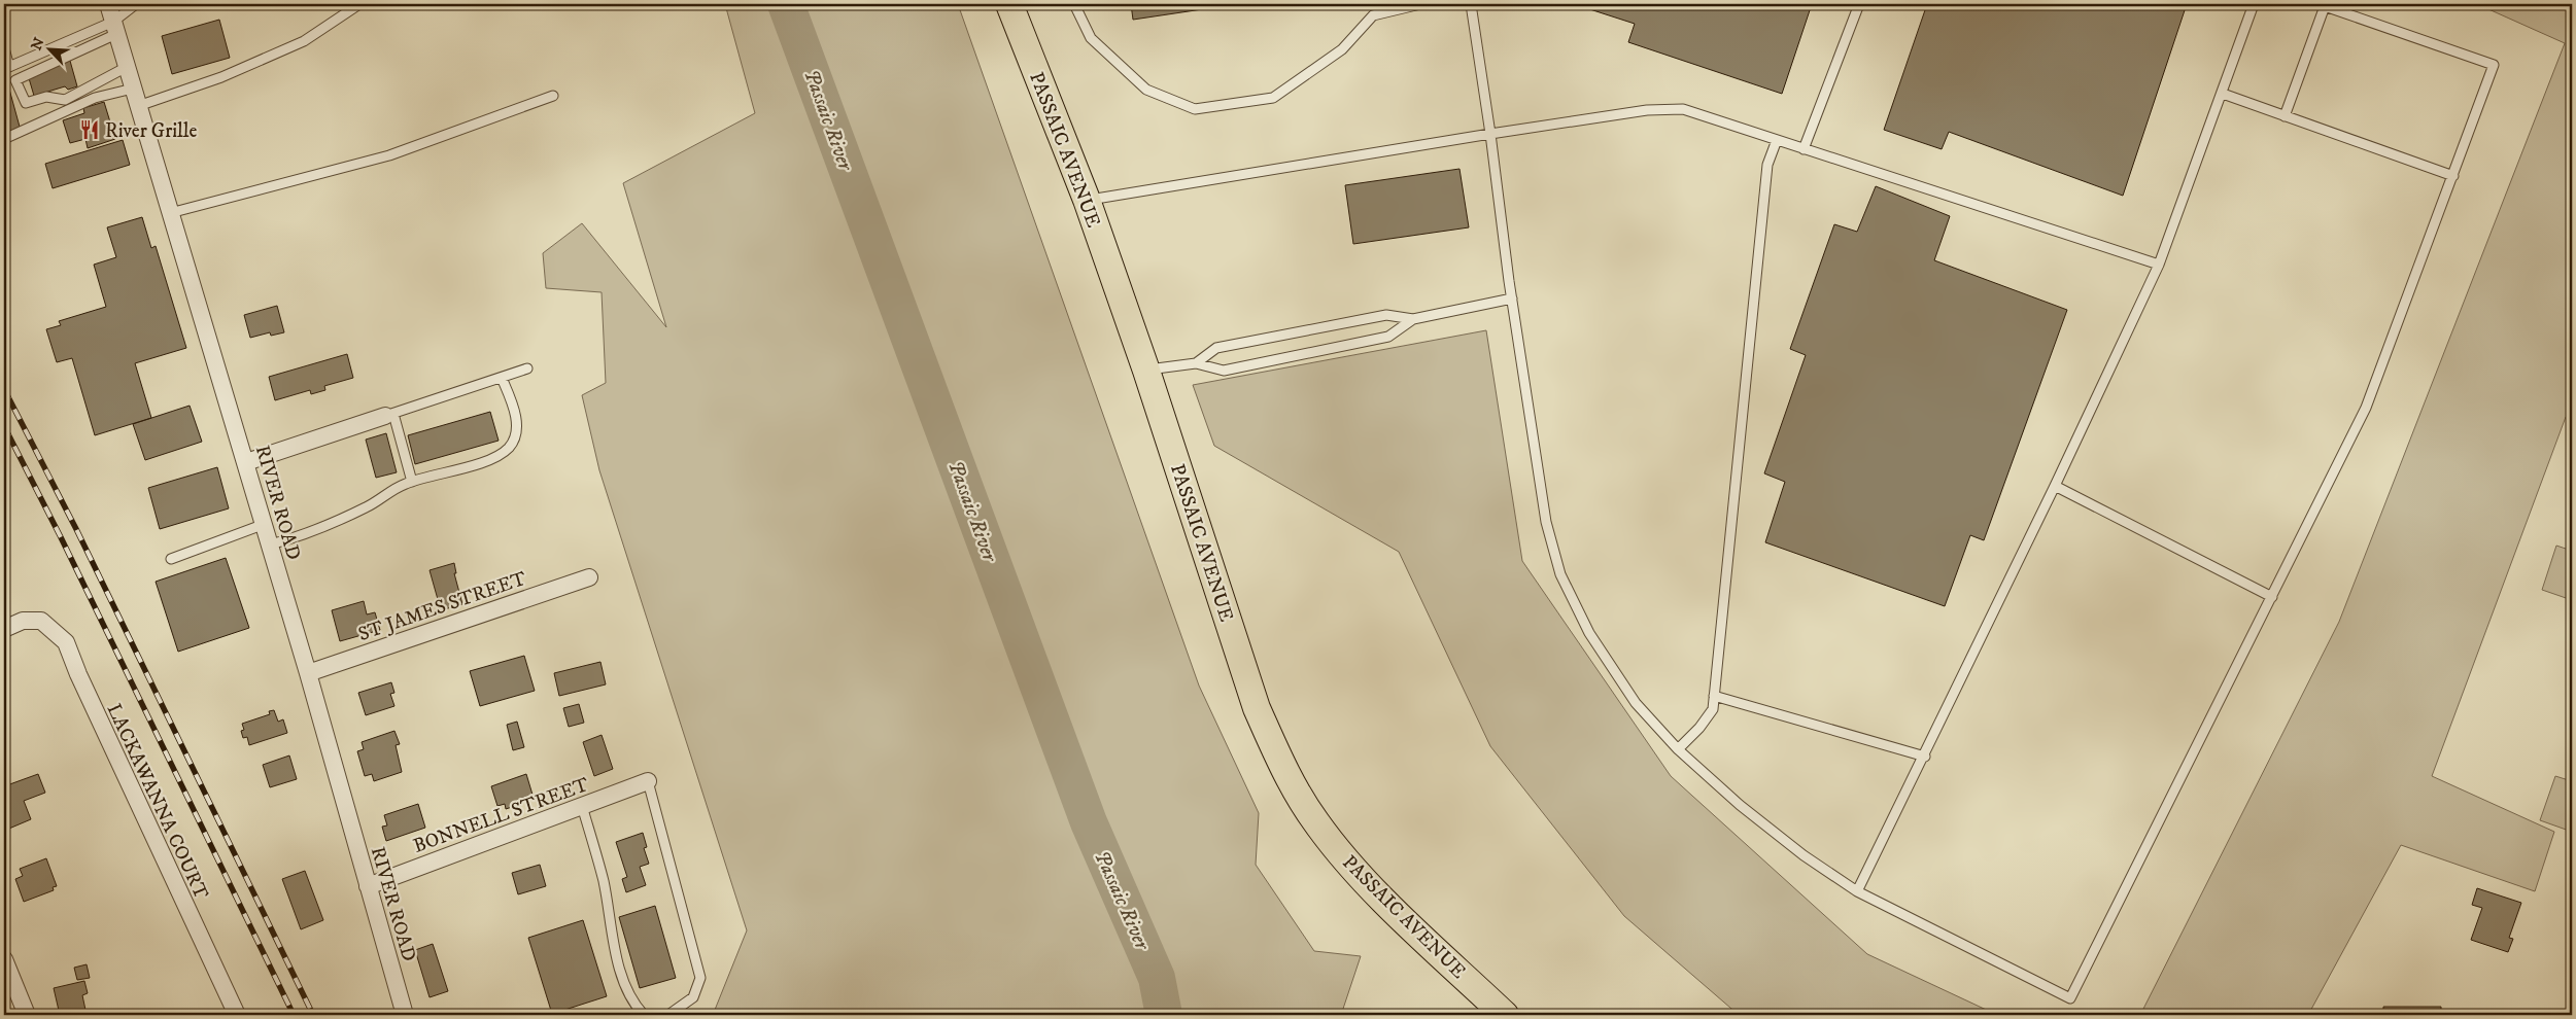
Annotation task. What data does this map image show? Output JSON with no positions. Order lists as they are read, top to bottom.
{
  "streets": {
    "main road": ["PASSAIC AVENUE"],
    "street": [
      "RIVER ROAD",
      "ST JAMES STREET",
      "LACKAWANNA COURT",
      "BONNELL STREET"
    ]
  },
  "crossings": [
    ["RIVER ROAD", "ST JAMES STREET"],
    ["RIVER ROAD", "BONNELL STREET"]
  ],
  "water": ["Passaic River"],
  "places": {
    "restaurant": ["River Grille"]
  },
  "north": "top left"
}
